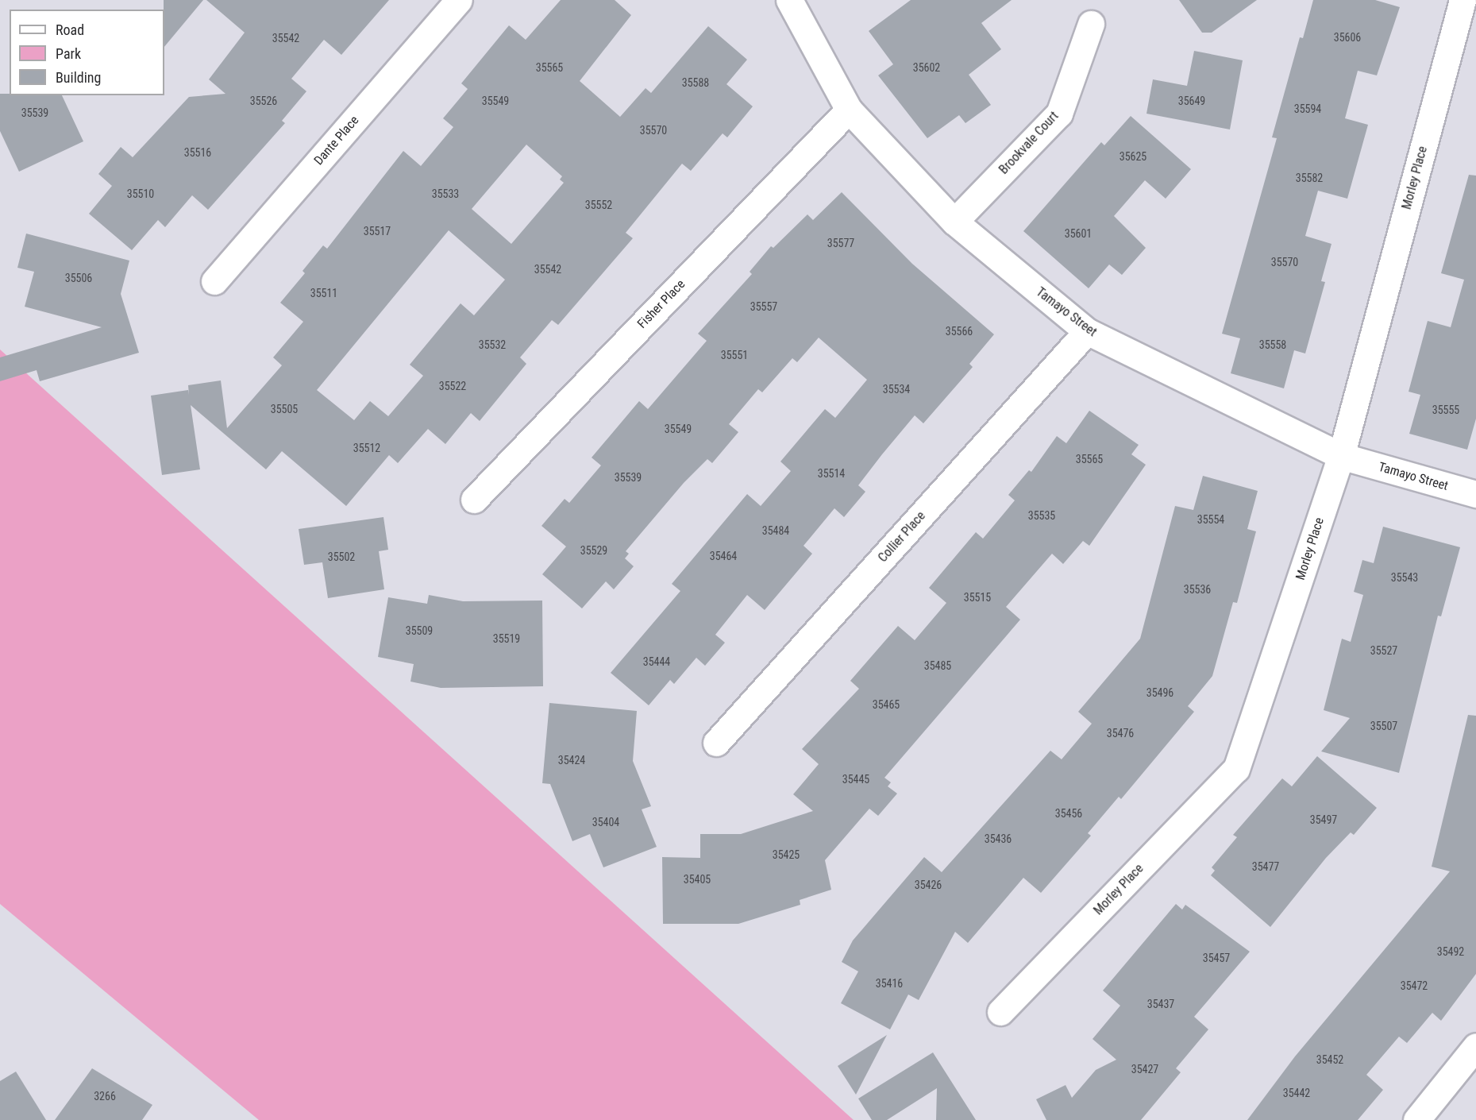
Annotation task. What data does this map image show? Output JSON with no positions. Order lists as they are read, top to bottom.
{
  "streets": {
    "street": [
      "Dante Place",
      "Brookvale Court",
      "Morley Place",
      "Fisher Place",
      "Tamayo Street",
      "Collier Place"
    ]
  },
  "crossings": [
    ["Brookvale Court", "Tamayo Street"],
    ["Morley Place", "Tamayo Street"],
    ["Fisher Place", "Tamayo Street"],
    ["Tamayo Street", "Collier Place"]
  ],
  "house_numbers": [
    "35606",
    "35542",
    "35565",
    "35602",
    "35588",
    "35526",
    "35549",
    "35649",
    "35594",
    "35539",
    "35570",
    "35516",
    "35625",
    "35582",
    "35510",
    "35533",
    "35552",
    "35517",
    "35601",
    "35577",
    "35570",
    "35542",
    "35506",
    "35511",
    "35557",
    "35566",
    "35532",
    "35558",
    "35551",
    "35522",
    "35534",
    "35505",
    "35555",
    "35549",
    "35512",
    "35565",
    "35514",
    "35539",
    "35535",
    "35554",
    "35484",
    "35529",
    "35464",
    "35502",
    "35543",
    "35536",
    "35515",
    "35509",
    "35519",
    "35527",
    "35444",
    "35485",
    "35496",
    "35465",
    "35507",
    "35476",
    "35424",
    "35445",
    "35456",
    "35497",
    "35404",
    "35436",
    "35425",
    "35477",
    "35405",
    "35426",
    "35492",
    "35457",
    "35416",
    "35472",
    "35437",
    "35452",
    "35427",
    "35442",
    "3266"
  ],
  "legend": ["Road", "Park", "Building"]
}
